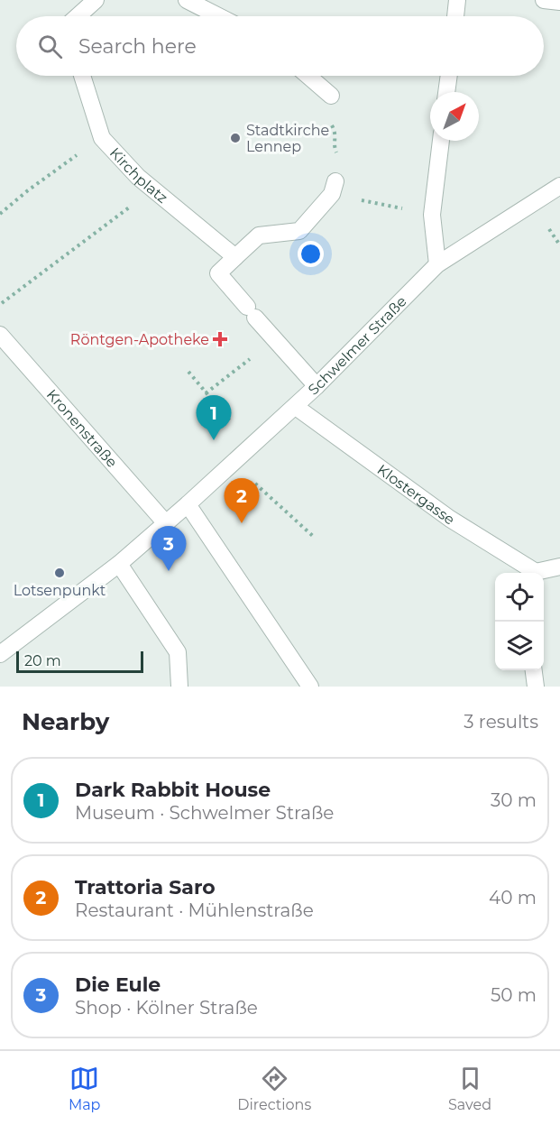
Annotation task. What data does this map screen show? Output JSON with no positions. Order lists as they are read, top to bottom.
{
  "streets": {
    "street": [
      "Kirchplatz",
      "Schwelmer Straße",
      "Kronenstraße",
      "Klostergasse"
    ]
  },
  "crossings": [
    ["Schwelmer Straße", "Kronenstraße"],
    ["Schwelmer Straße", "Klostergasse"]
  ],
  "places": {
    "other": ["Stadtkirche Lennep", "Lotsenpunkt"],
    "health": ["Röntgen-Apotheke"]
  },
  "scale_bar": "20 m",
  "north": "top right",
  "page": {
    "search": "Search here",
    "pins": ["1", "2", "3"],
    "scale": "20 m",
    "heading": ["Nearby", "3 results"],
    "list": [
      {
        "mark": "1",
        "name": "Dark Rabbit House",
        "note": "Museum · Schwelmer Straße",
        "value": "30 m"
      },
      {
        "mark": "2",
        "name": "Trattoria Saro",
        "note": "Restaurant · Mühlenstraße",
        "value": "40 m"
      },
      {
        "mark": "3",
        "name": "Die Eule",
        "note": "Shop · Kölner Straße",
        "value": "50 m"
      }
    ],
    "nav": ["Map", "Directions", "Saved"]
  }
}
